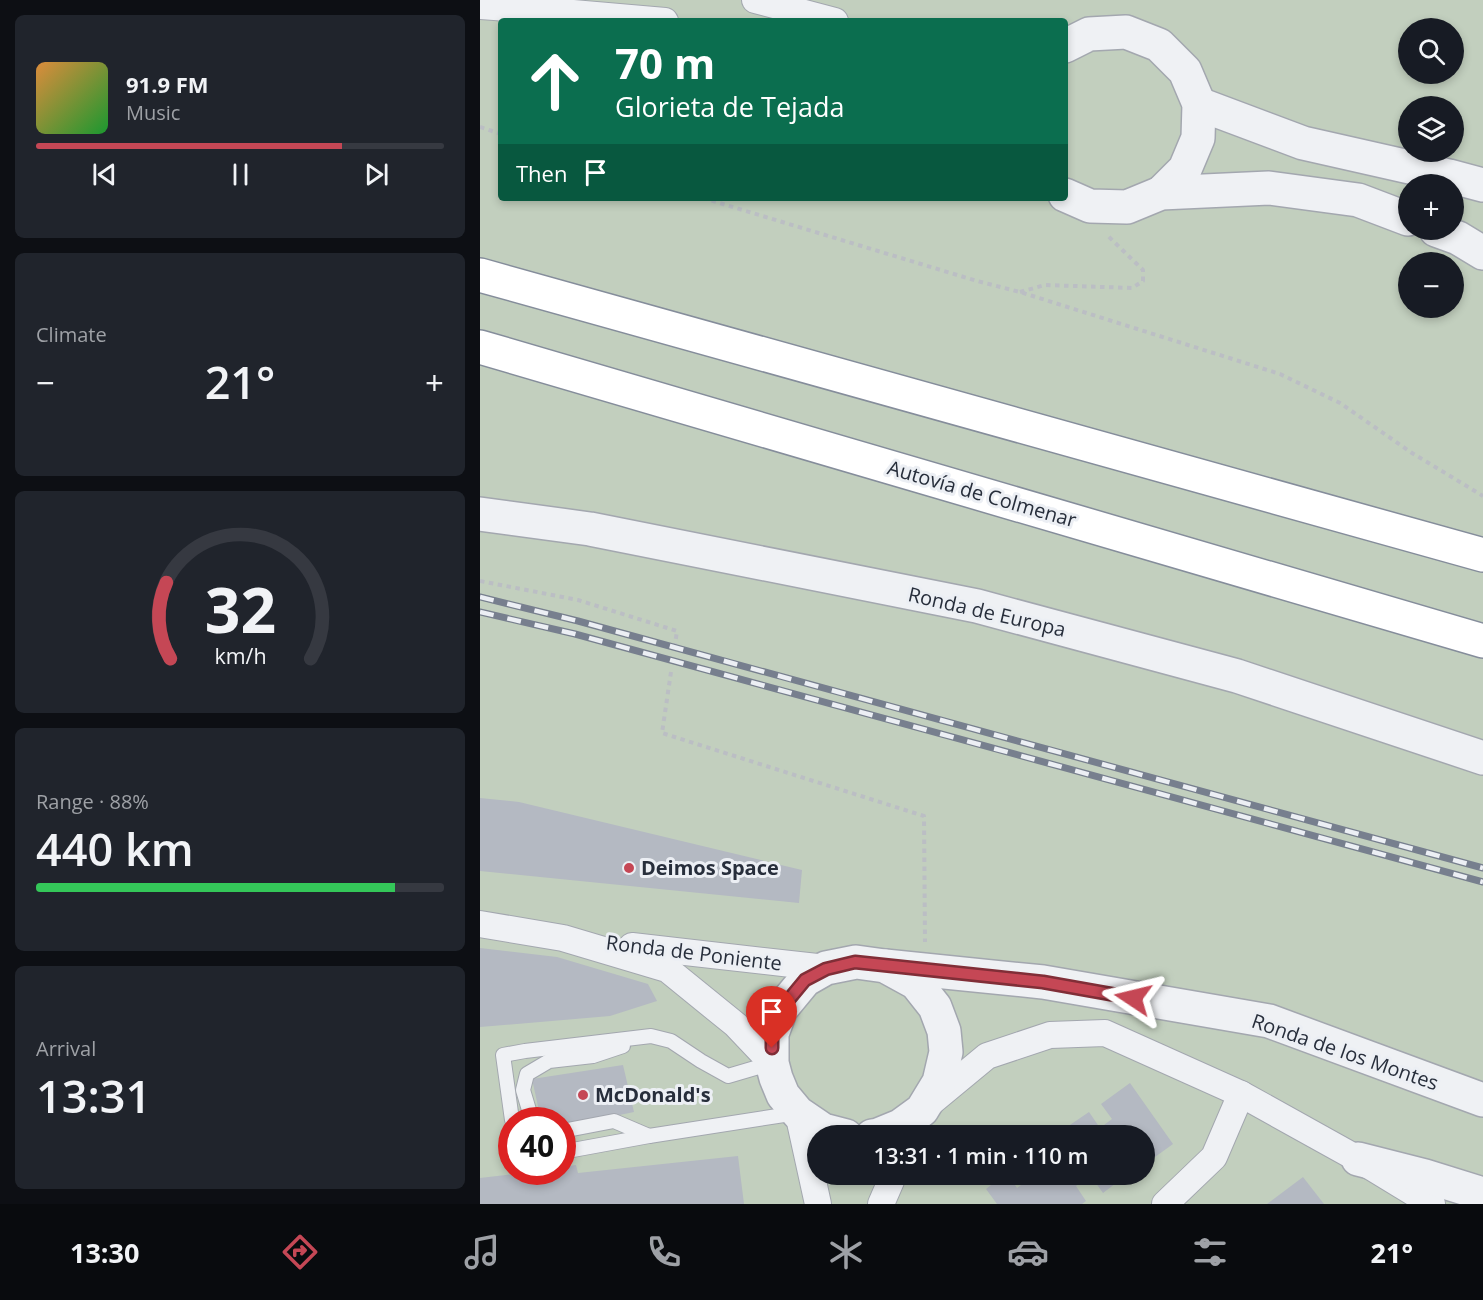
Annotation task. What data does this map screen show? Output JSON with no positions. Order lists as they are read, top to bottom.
{
  "streets": {
    "highway": ["Autovía de Colmenar"],
    "street": ["Ronda de Europa", "Ronda de Poniente", "Ronda de los Montes"]
  },
  "crossings": [
    ["Ronda de Poniente", "Ronda de los Montes"]
  ],
  "places": ["Deimos Space", "McDonald's"],
  "page": {
    "map_buttons": ["+", "−"],
    "turn": ["70 m", "Glorieta de Tejada"],
    "song": ["91.9 FM", "Music"],
    "then": "Then",
    "tile": [
      "Climate",
      ["Range · 88%", "440 km"],
      ["Arrival", "13:31"]
    ],
    "heat": ["−", "21°", "+"],
    "limit": "40",
    "trip": "13:31 · 1 min · 110 m",
    "tabs": ["13:30", "21°"],
    "gauge": ["32", "km/h"]
  }
}
